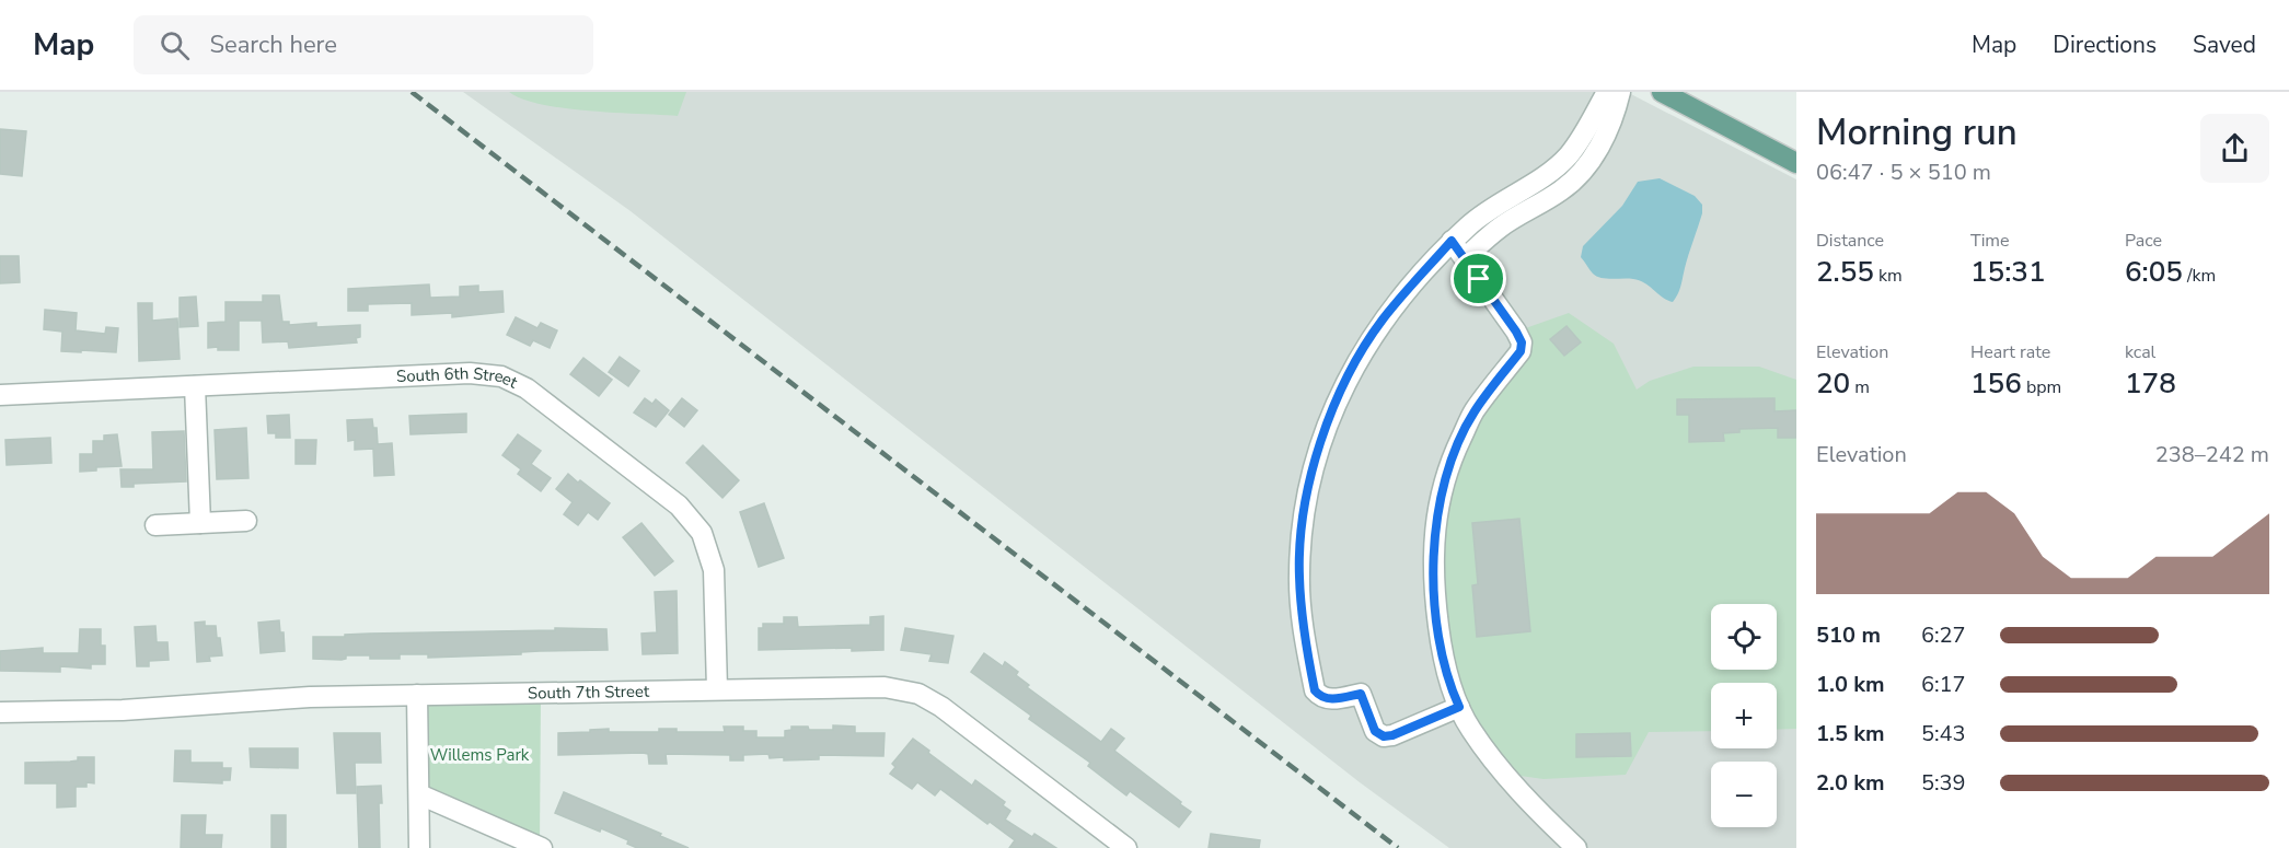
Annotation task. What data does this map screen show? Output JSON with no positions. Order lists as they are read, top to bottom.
{
  "streets": {
    "street": ["South 6th Street", "South 7th Street"]
  },
  "crossings": [
    ["South 6th Street", "South 7th Street"]
  ],
  "parks": ["Willems Park"],
  "page": {
    "header": "Map",
    "search": "Search here",
    "nav": ["Map", "Directions", "Saved"],
    "heading": ["Morning run", "06:47 · 5 × 510 m"],
    "stats": [
      ["Distance", "2.55 km"],
      ["Time", "15:31"],
      ["Pace", "6:05 /km"],
      ["Elevation", "20 m"],
      ["Heart rate", "156 bpm"],
      ["kcal", "178"]
    ],
    "chart": ["Elevation", "238–242 m"],
    "map_buttons": ["+", "−"],
    "list": [
      {
        "name": "510 m",
        "note": "6:27"
      },
      {
        "name": "1.0 km",
        "note": "6:17"
      },
      {
        "name": "1.5 km",
        "note": "5:43"
      },
      {
        "name": "2.0 km",
        "note": "5:39"
      }
    ]
  }
}
